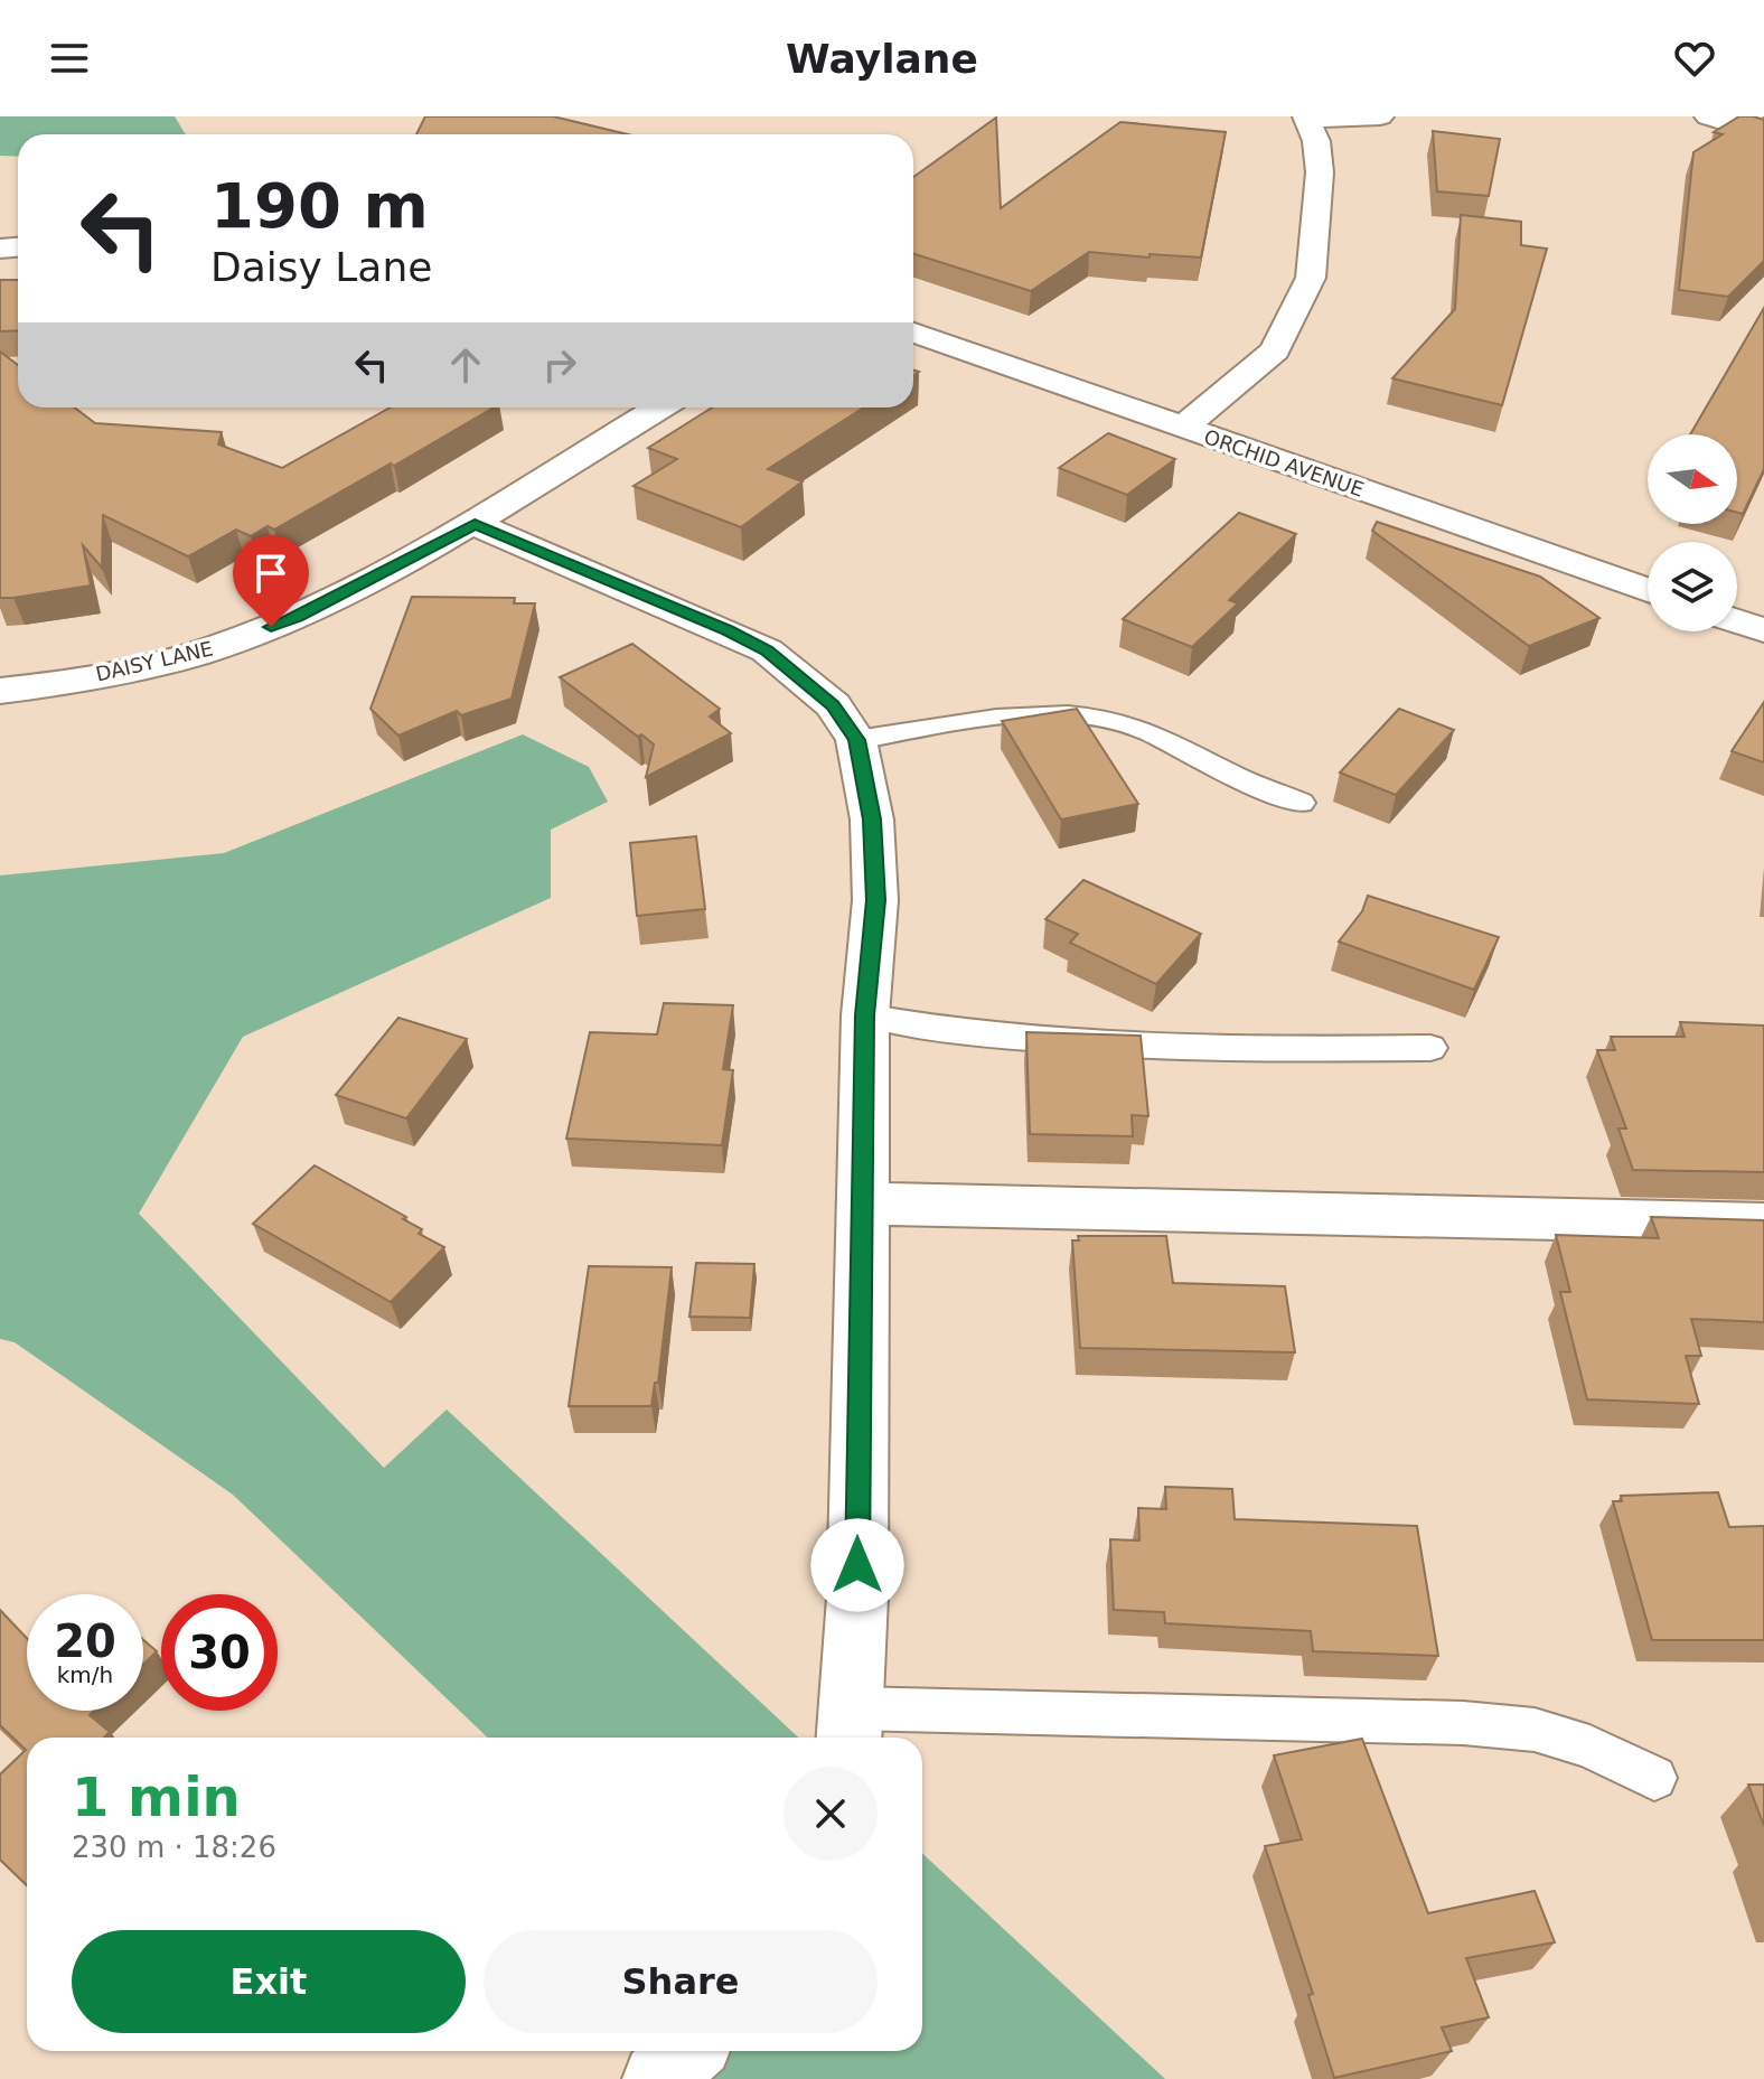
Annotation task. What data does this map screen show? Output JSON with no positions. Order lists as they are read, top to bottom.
{
  "streets": {
    "street": ["ORCHID AVENUE", "DAISY LANE"]
  },
  "north": "right",
  "page": {
    "header": "Waylane",
    "turn": ["190 m", "Daisy Lane"],
    "speed": "20 km/h",
    "limit": "30",
    "heading": ["1 min", "230 m · 18:26"],
    "buttons": ["Exit", "Share"]
  }
}
